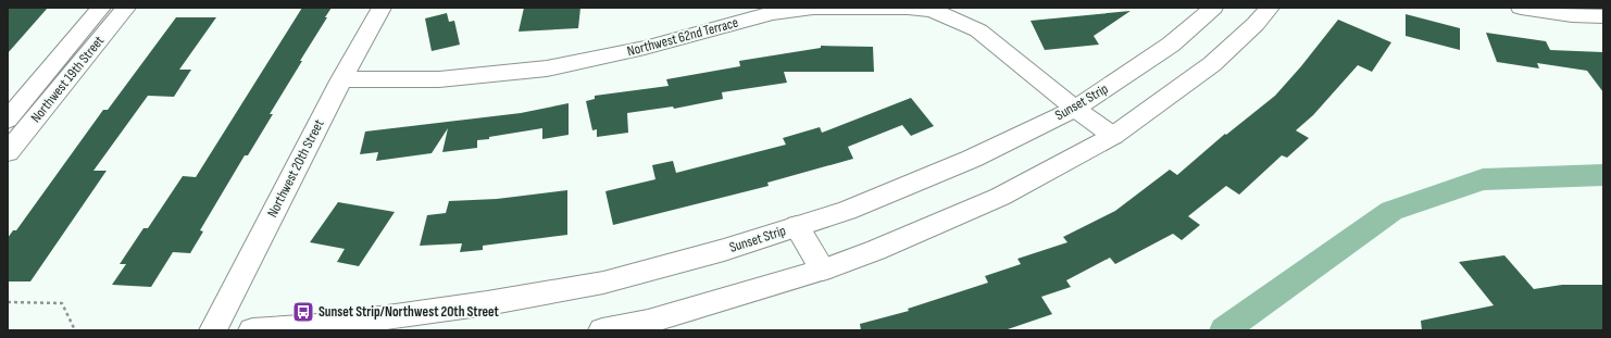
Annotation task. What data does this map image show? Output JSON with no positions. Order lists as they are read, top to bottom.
{
  "streets": {
    "street": [
      "Northwest 62nd Terrace",
      "Northwest 19th Street",
      "Sunset Strip",
      "Northwest 20th Street"
    ]
  },
  "crossings": [
    ["Northwest 62nd Terrace", "Sunset Strip"],
    ["Northwest 62nd Terrace", "Northwest 20th Street"]
  ],
  "places": {
    "bus stop": ["Sunset Strip/Northwest 20th Street"]
  }
}
